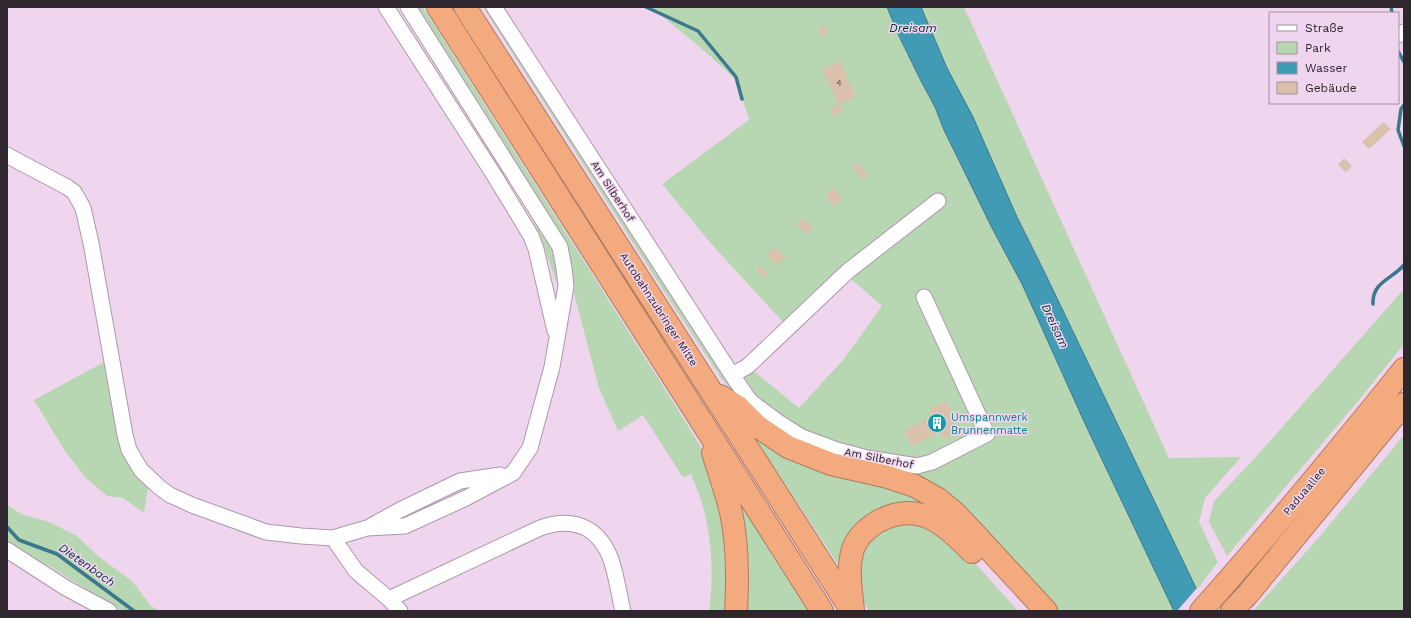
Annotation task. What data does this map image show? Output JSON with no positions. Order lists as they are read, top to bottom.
{
  "streets": {
    "highway": ["Autobahnzubringer Mitte", "Paduaallee"],
    "street": ["Am Silberhof"]
  },
  "water": ["Dreisam", "Dietenbach"],
  "places": {
    "building": ["Umspannwerk Brunnenmatte"]
  },
  "house_numbers": ["4"],
  "legend": [
    "Straße",
    "Park",
    "Wasser",
    "Gebäude"
  ]
}
